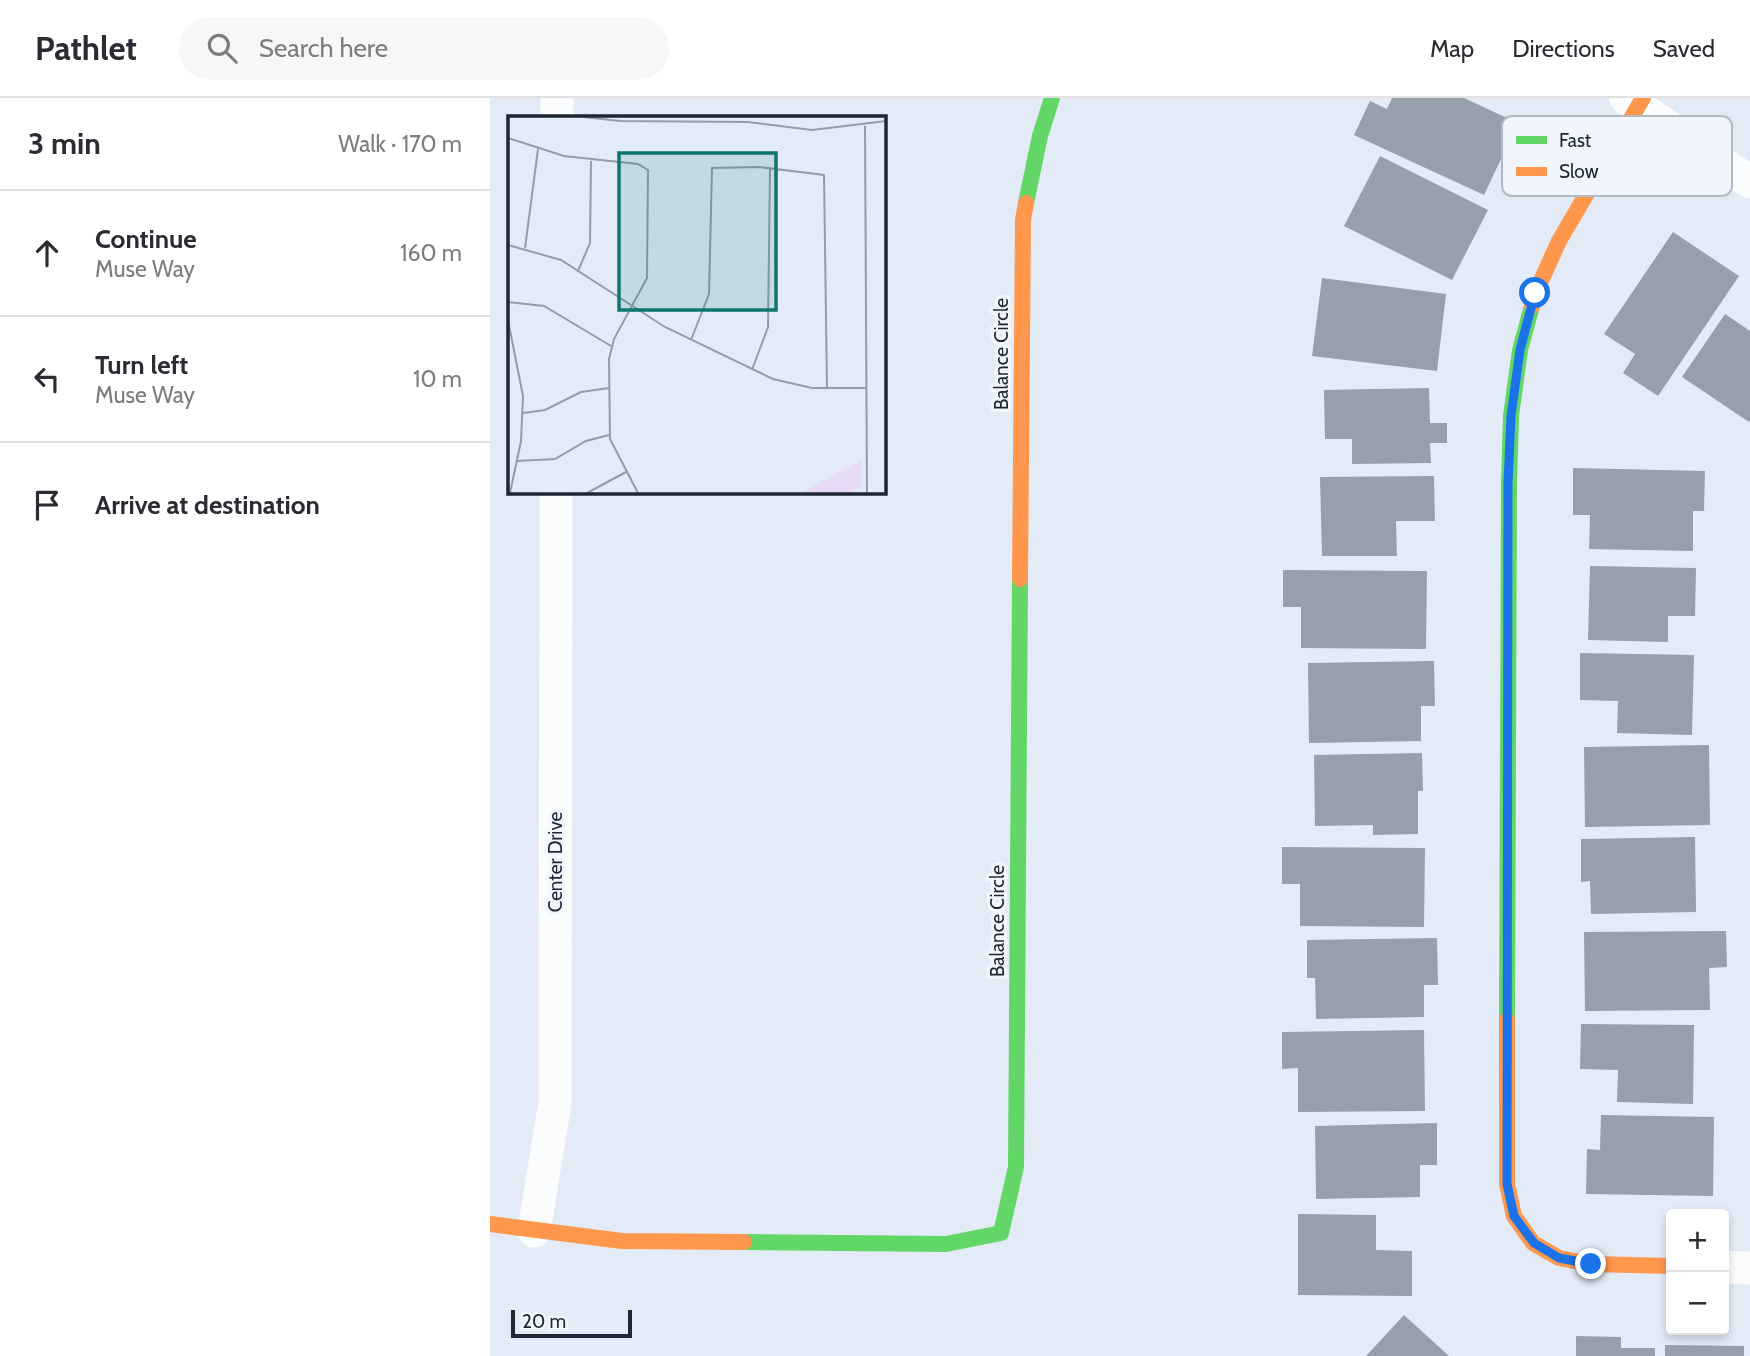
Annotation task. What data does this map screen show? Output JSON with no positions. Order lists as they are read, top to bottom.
{
  "streets": {
    "street": ["Balance Circle", "Center Drive"]
  },
  "crossings": [
    ["Balance Circle", "Center Drive"]
  ],
  "legend": ["Fast", "Slow"],
  "scale_bar": "20 m",
  "page": {
    "header": "Pathlet",
    "search": "Search here",
    "nav": ["Map", "Directions", "Saved"],
    "heading": ["3 min", "Walk · 170 m"],
    "list": [
      ["Continue", "Muse Way", "160 m"],
      ["Turn left", "Muse Way", "10 m"],
      "Arrive at destination"
    ],
    "map_buttons": ["+", "−"],
    "scale": "20 m"
  }
}
